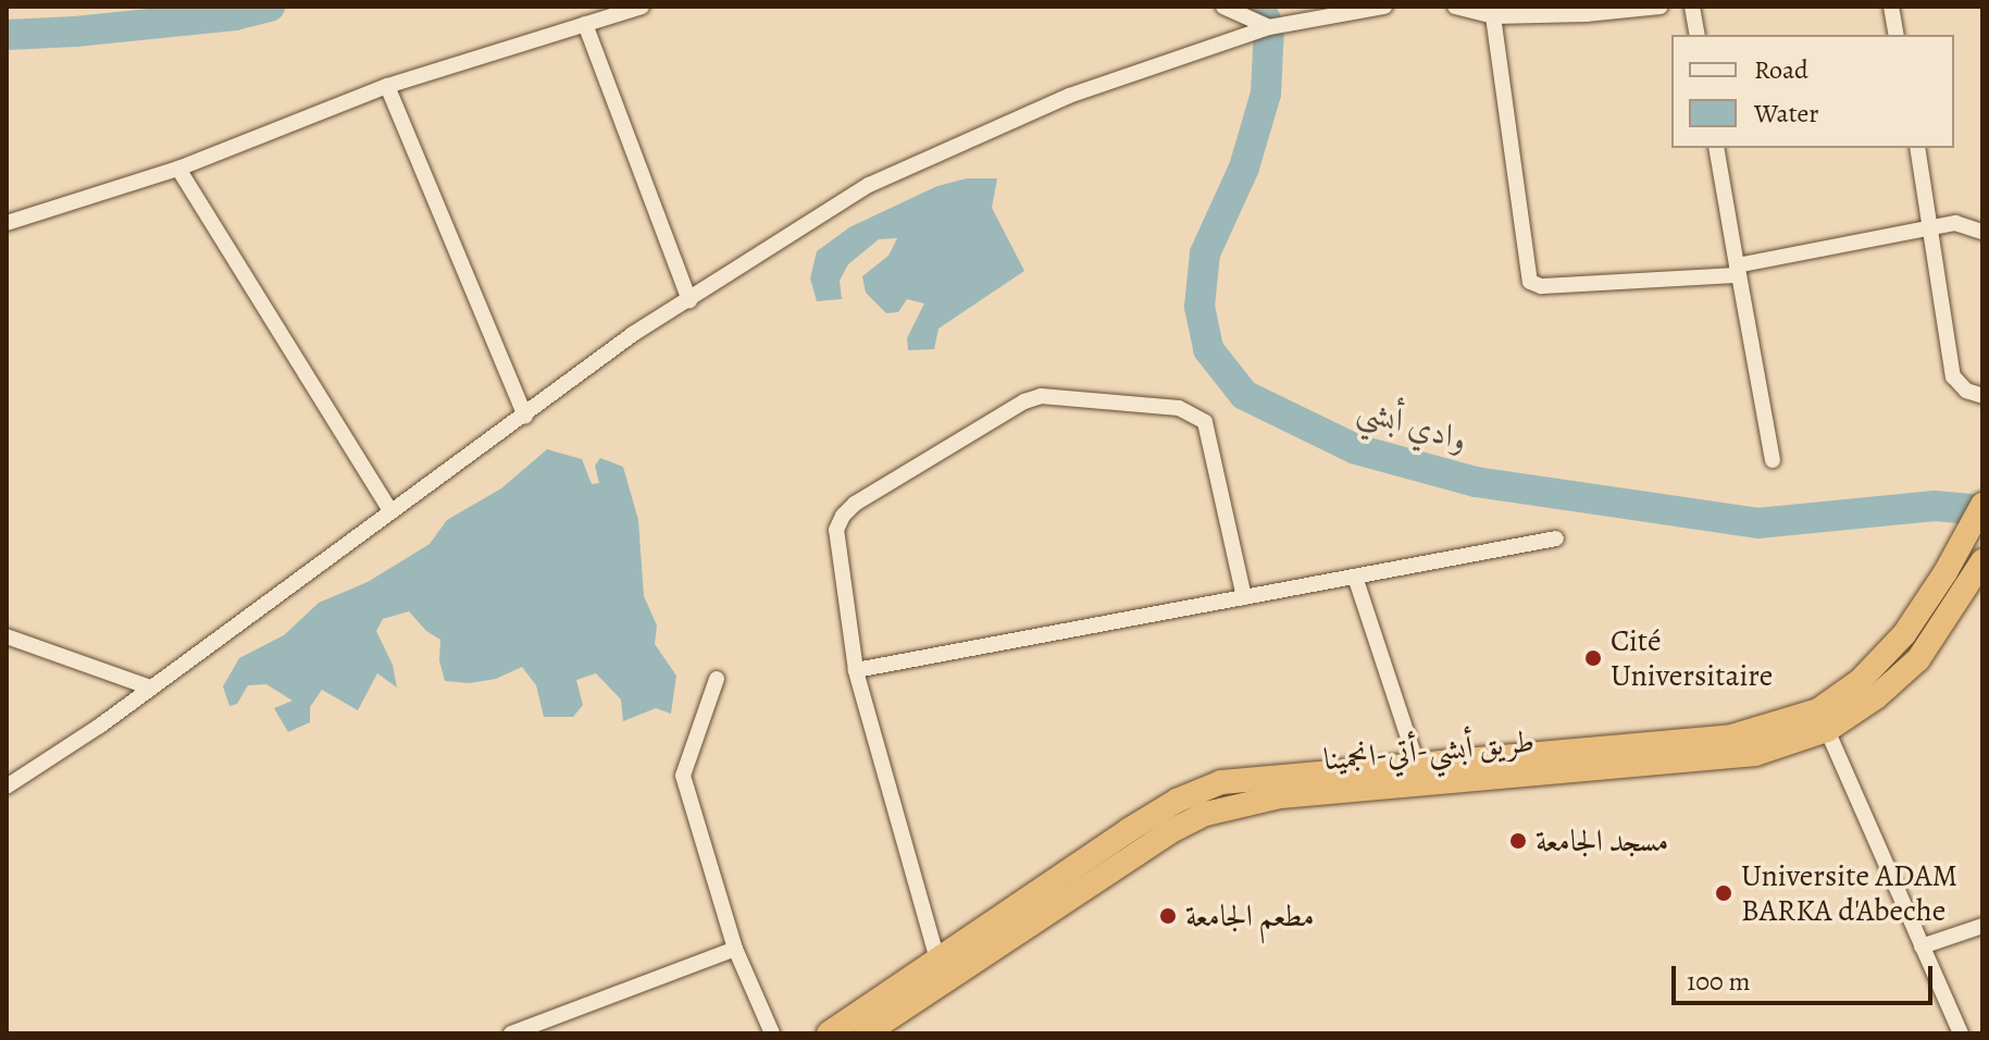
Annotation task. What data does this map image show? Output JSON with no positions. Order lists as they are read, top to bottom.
{
  "streets": {
    "highway": ["طريق أبشي-أتي-انجمينا"]
  },
  "water": ["وادي أبشي"],
  "places": [
    "Cité Universitaire",
    "مسجد الجامعة",
    "Universite ADAM BARKA d'Abeche",
    "مطعم الجامعة"
  ],
  "legend": ["Road", "Water"],
  "scale_bar": "100 m"
}
